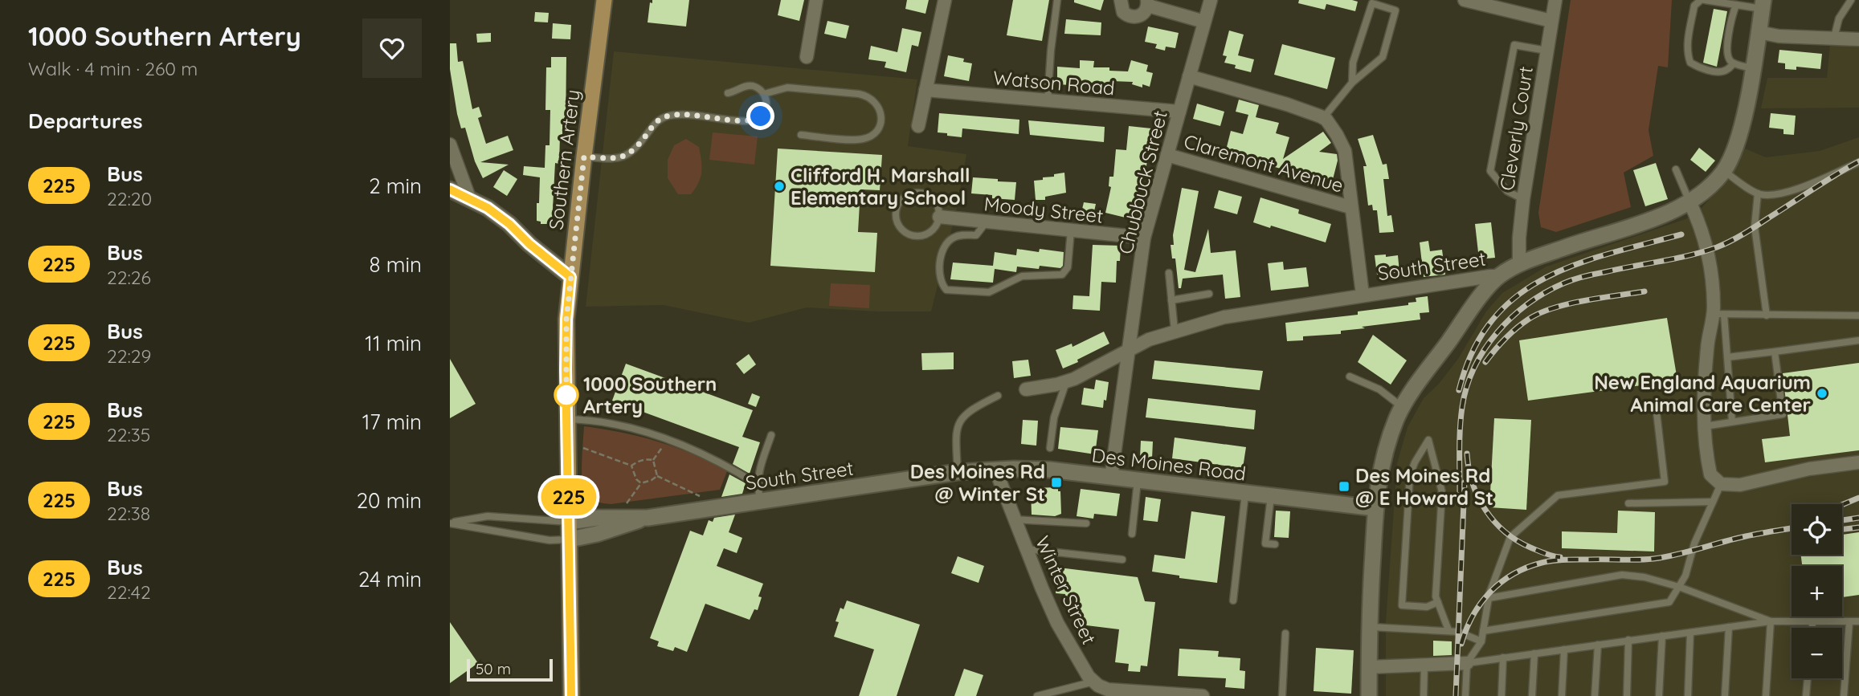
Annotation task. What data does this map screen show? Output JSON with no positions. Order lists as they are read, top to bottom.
{
  "streets": {
    "main road": ["Southern Artery"],
    "street": [
      "Watson Road",
      "Cleverly Court",
      "Claremont Avenue",
      "Chubbuck Street",
      "Moody Street",
      "South Street",
      "Des Moines Road",
      "Winter Street"
    ]
  },
  "crossings": [
    ["Watson Road", "Chubbuck Street"],
    ["Cleverly Court", "South Street"],
    ["Southern Artery", "South Street"],
    ["Claremont Avenue", "Chubbuck Street"],
    ["Chubbuck Street", "Moody Street"],
    ["Chubbuck Street", "South Street"],
    ["Chubbuck Street", "Des Moines Road"],
    ["South Street", "Des Moines Road"],
    ["Des Moines Road", "Winter Street"]
  ],
  "places": {
    "other": ["Clifford H. Marshall Elementary School", "New England Aquarium Animal Care Center", "1000 Southern Artery"],
    "transit": ["Des Moines Rd @ Winter St", "Des Moines Rd @ E Howard St"]
  },
  "lines": ["bus line 225"],
  "scale_bar": "50 m",
  "page": {
    "heading": [
      ["1000 Southern Artery", "Walk · 4 min · 260 m"],
      "Departures"
    ],
    "on_map": "225",
    "list": [
      {
        "mark": "225",
        "name": "Bus",
        "note": "22:20",
        "value": "2 min"
      },
      {
        "mark": "225",
        "name": "Bus",
        "note": "22:26",
        "value": "8 min"
      },
      {
        "mark": "225",
        "name": "Bus",
        "note": "22:29",
        "value": "11 min"
      },
      {
        "mark": "225",
        "name": "Bus",
        "note": "22:35",
        "value": "17 min"
      },
      {
        "mark": "225",
        "name": "Bus",
        "note": "22:38",
        "value": "20 min"
      },
      {
        "mark": "225",
        "name": "Bus",
        "note": "22:42",
        "value": "24 min"
      }
    ],
    "map_buttons": ["+", "−"],
    "scale": "50 m"
  }
}
